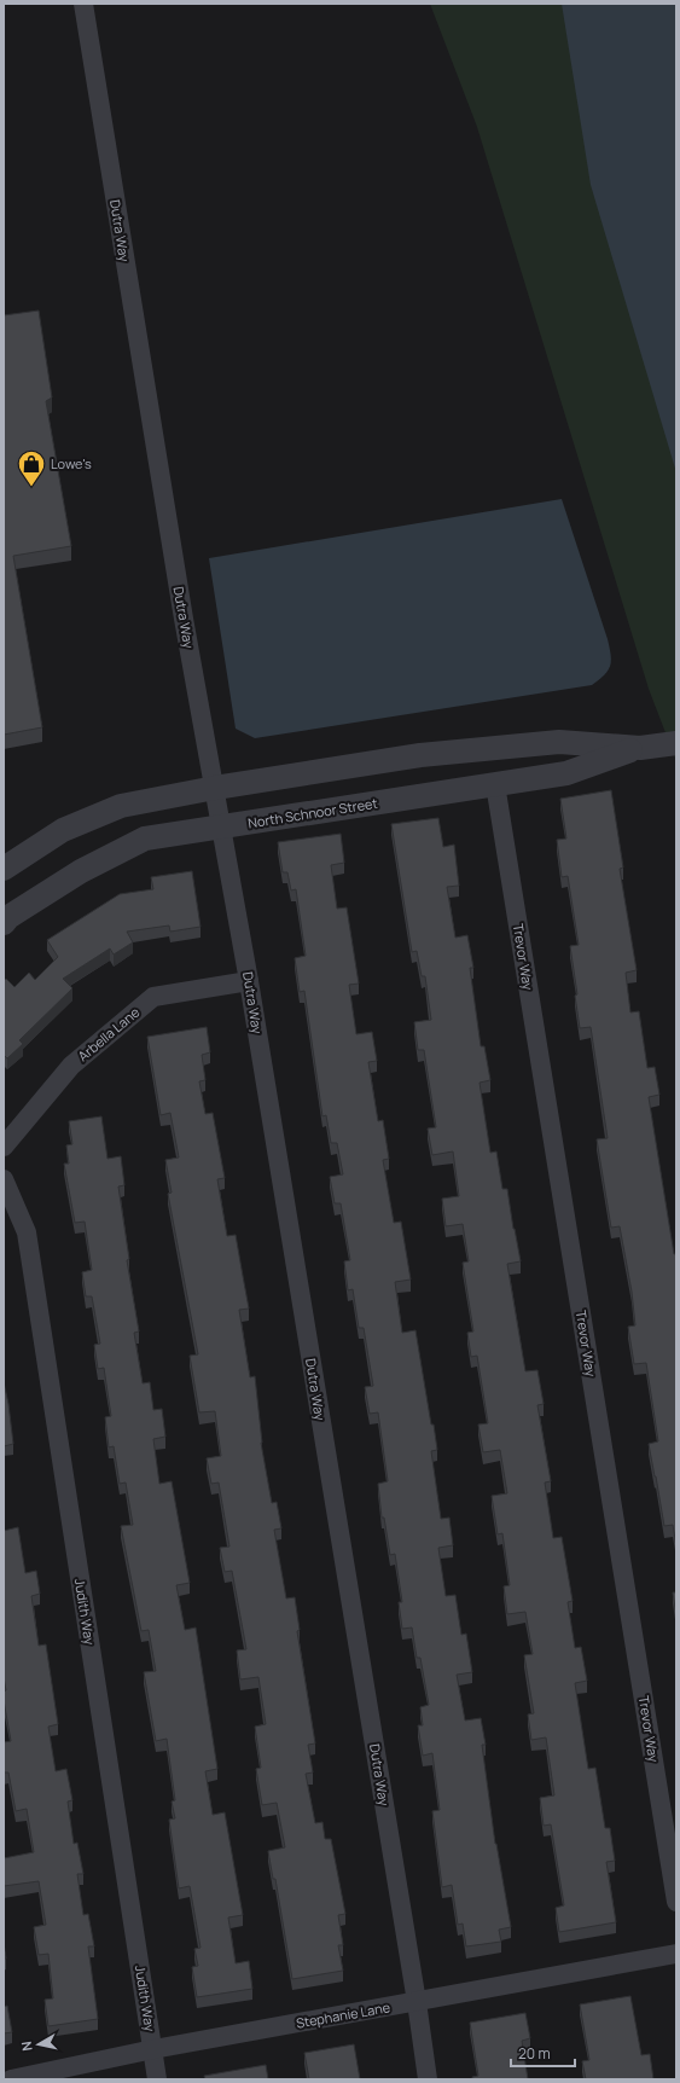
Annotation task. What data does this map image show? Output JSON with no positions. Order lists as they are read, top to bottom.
{
  "streets": {
    "street": [
      "Dutra Way",
      "North Schnoor Street",
      "Trevor Way",
      "Arbella Lane",
      "Judith Way",
      "Stephanie Lane"
    ]
  },
  "crossings": [
    ["Dutra Way", "North Schnoor Street"],
    ["Dutra Way", "Arbella Lane"],
    ["Dutra Way", "Stephanie Lane"],
    ["North Schnoor Street", "Trevor Way"],
    ["Judith Way", "Stephanie Lane"]
  ],
  "places": {
    "shop": ["Lowe's"]
  },
  "scale_bar": "20 m",
  "north": "left"
}
